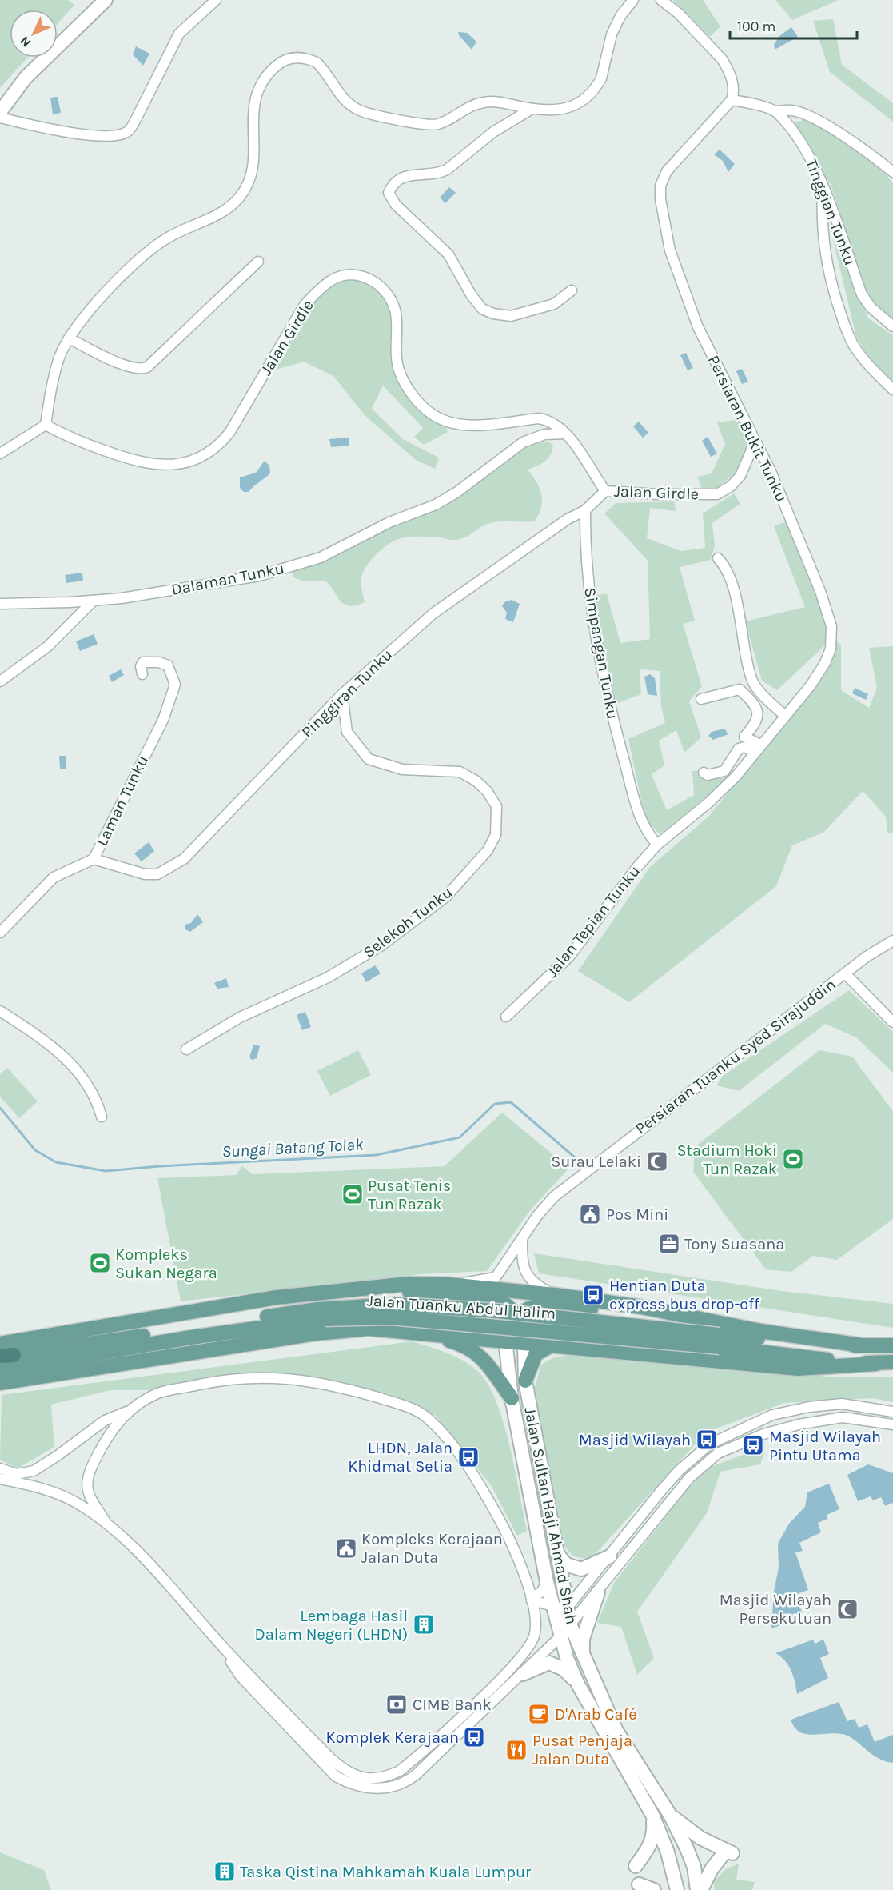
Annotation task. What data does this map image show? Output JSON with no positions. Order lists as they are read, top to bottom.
{
  "streets": {
    "main road": ["Jalan Tuanku Abdul Halim"],
    "street": [
      "Tinggian Tunku",
      "Jalan Girdle",
      "Persiaran Bukit Tunku",
      "Dalaman Tunku",
      "Simpangan Tunku",
      "Pinggiran Tunku",
      "Laman Tunku",
      "Jalan Tepian Tunku",
      "Selekoh Tunku",
      "Persiaran Tuanku Syed Sirajuddin",
      "Jalan Sultan Haji Ahmad Shah"
    ]
  },
  "crossings": [
    ["Jalan Girdle", "Persiaran Bukit Tunku"],
    ["Jalan Girdle", "Dalaman Tunku"],
    ["Jalan Girdle", "Pinggiran Tunku"],
    ["Persiaran Bukit Tunku", "Simpangan Tunku"],
    ["Persiaran Bukit Tunku", "Jalan Tepian Tunku"],
    ["Simpangan Tunku", "Pinggiran Tunku"],
    ["Simpangan Tunku", "Jalan Tepian Tunku"],
    ["Pinggiran Tunku", "Laman Tunku"],
    ["Pinggiran Tunku", "Selekoh Tunku"],
    ["Persiaran Tuanku Syed Sirajuddin", "Jalan Tuanku Abdul Halim"],
    ["Jalan Tuanku Abdul Halim", "Jalan Sultan Haji Ahmad Shah"]
  ],
  "water": ["Sungai Batang Tolak"],
  "places": {
    "sports": ["Stadium Hoki Tun Razak", "Pusat Tenis Tun Razak", "Kompleks Sukan Negara"],
    "mosque": ["Surau Lelaki", "Masjid Wilayah Persekutuan"],
    "public building": ["Pos Mini", "Kompleks Kerajaan Jalan Duta"],
    "office": ["Tony Suasana"],
    "bus stop": [
      "Hentian Duta express bus drop-off",
      "Masjid Wilayah",
      "Masjid Wilayah Pintu Utama",
      "LHDN, Jalan Khidmat Setia",
      "Komplek Kerajaan"
    ],
    "building": ["Lembaga Hasil Dalam Negeri (LHDN)", "Taska Qistina Mahkamah Kuala Lumpur"],
    "bank": ["CIMB Bank"],
    "cafe": ["D'Arab Café"],
    "restaurant": ["Pusat Penjaja Jalan Duta"]
  },
  "scale_bar": "100 m",
  "north": "bottom left"
}
